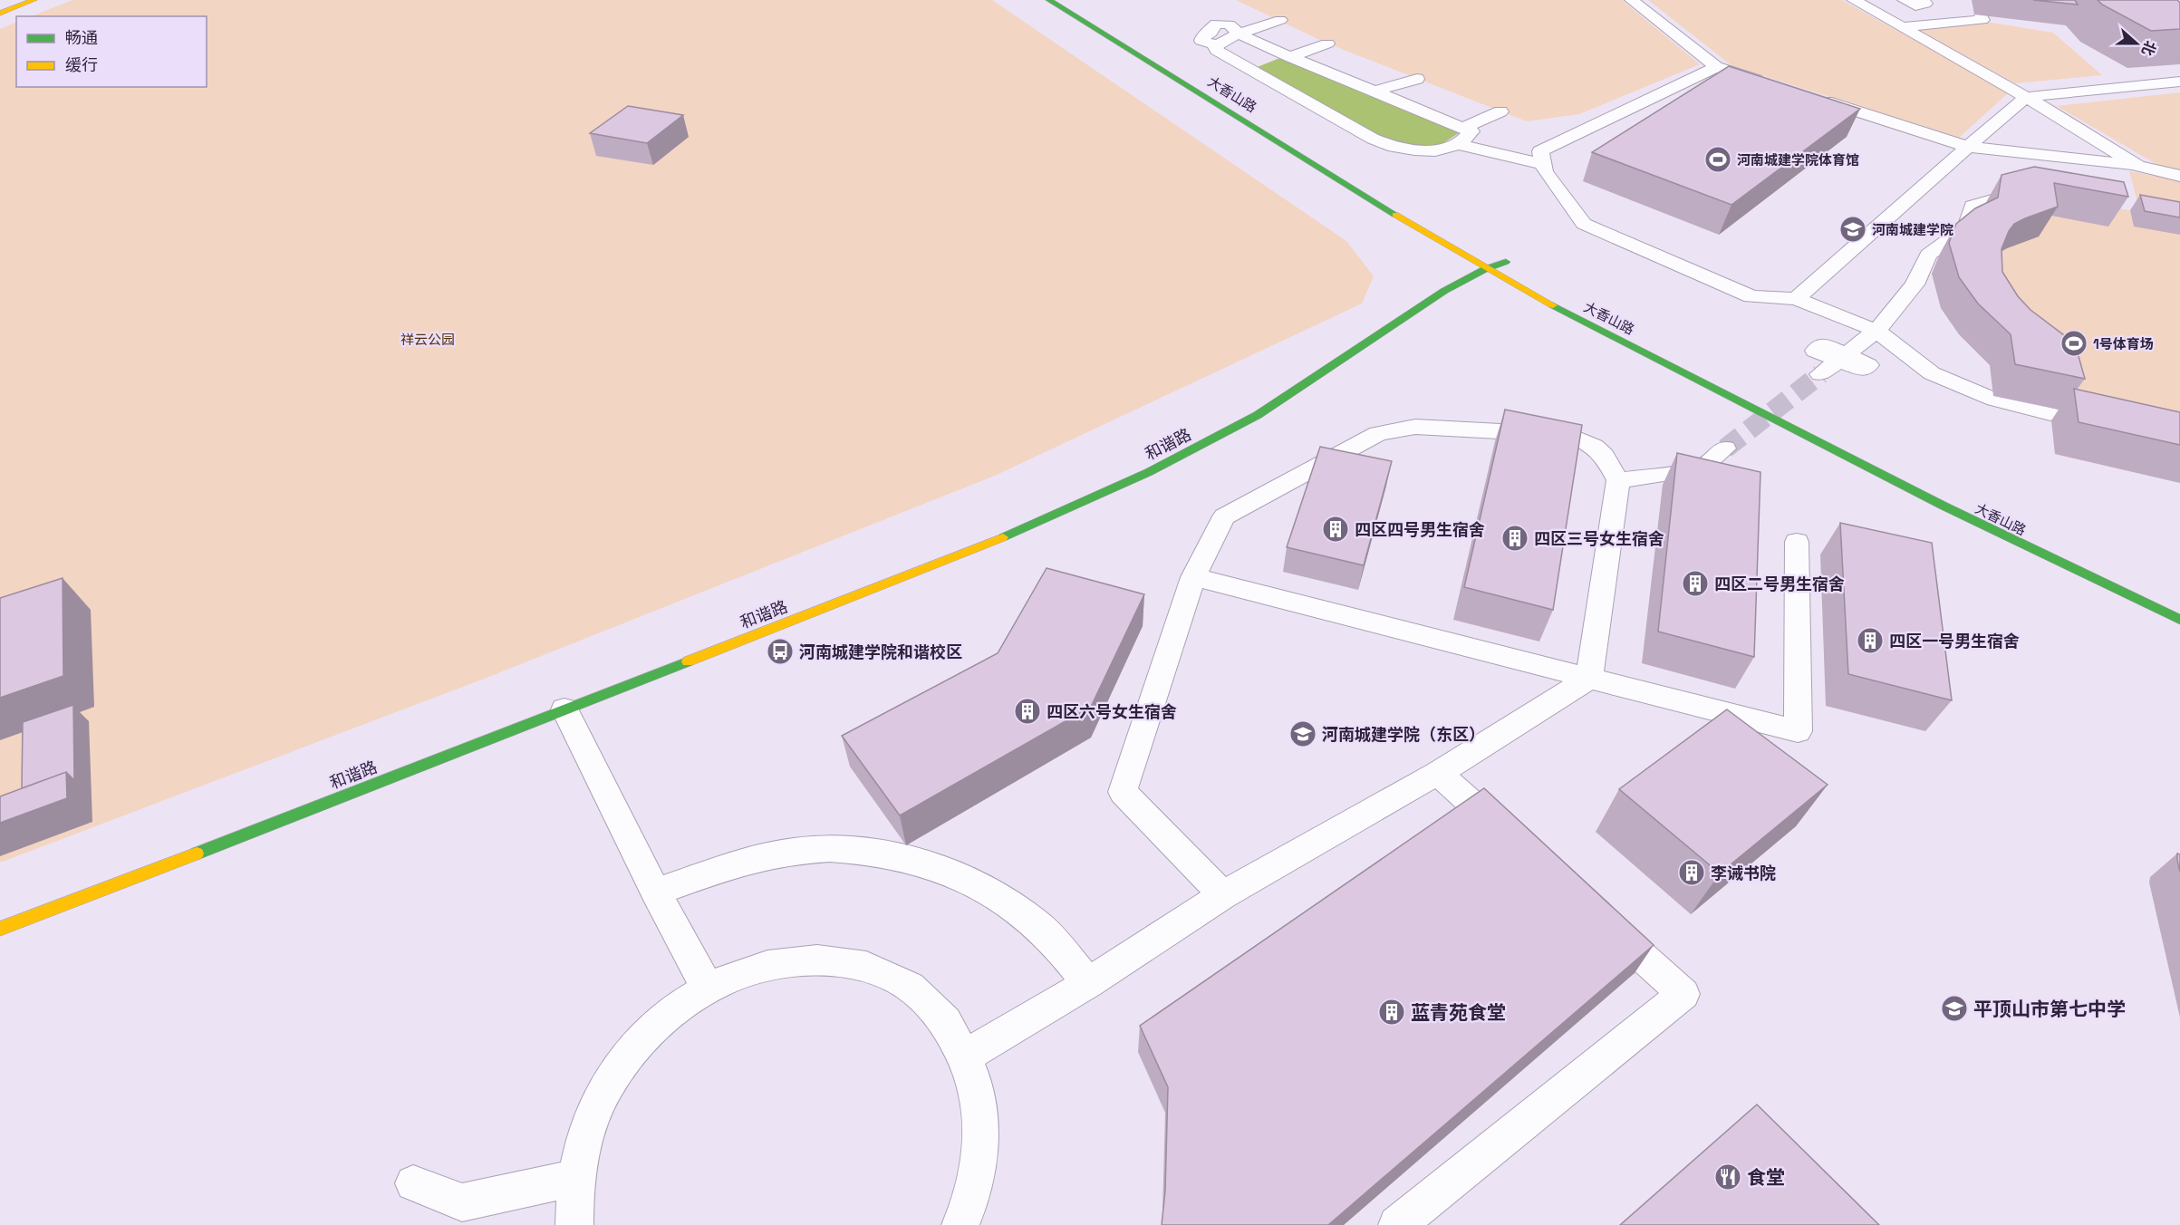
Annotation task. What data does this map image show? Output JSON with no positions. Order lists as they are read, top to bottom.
{
  "streets": {
    "main road": ["大香山路", "和谐路"]
  },
  "crossings": [
    ["大香山路", "和谐路"]
  ],
  "parks": ["祥云公园"],
  "places": {
    "sports": ["河南城建学院体育馆", "1号体育场"],
    "school or university": ["河南城建学院", "河南城建学院（东区）", "平顶山市第七中学"],
    "building": [
      "四区四号男生宿舍",
      "四区三号女生宿舍",
      "四区二号男生宿舍",
      "四区一号男生宿舍",
      "四区六号女生宿舍",
      "李诫书院",
      "蓝青苑食堂"
    ],
    "bus stop": ["河南城建学院和谐校区"],
    "restaurant": ["食堂"]
  },
  "legend": ["畅通", "缓行"],
  "north": "right"
}
